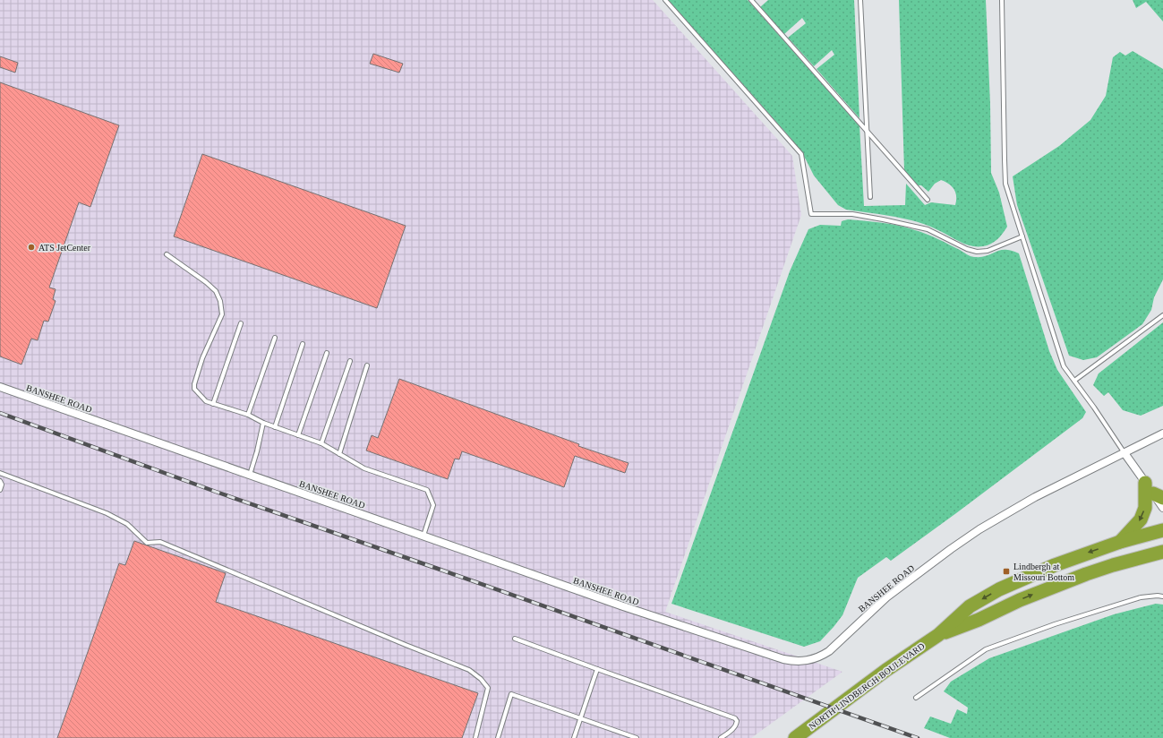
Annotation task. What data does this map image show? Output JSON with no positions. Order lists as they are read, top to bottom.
{
  "streets": {
    "highway": ["NORTH LINDBERGH BOULEVARD"],
    "street": ["BANSHEE ROAD"]
  },
  "places": {
    "other": ["ATS JetCenter"],
    "transit": ["Lindbergh at Missouri Bottom"]
  }
}
